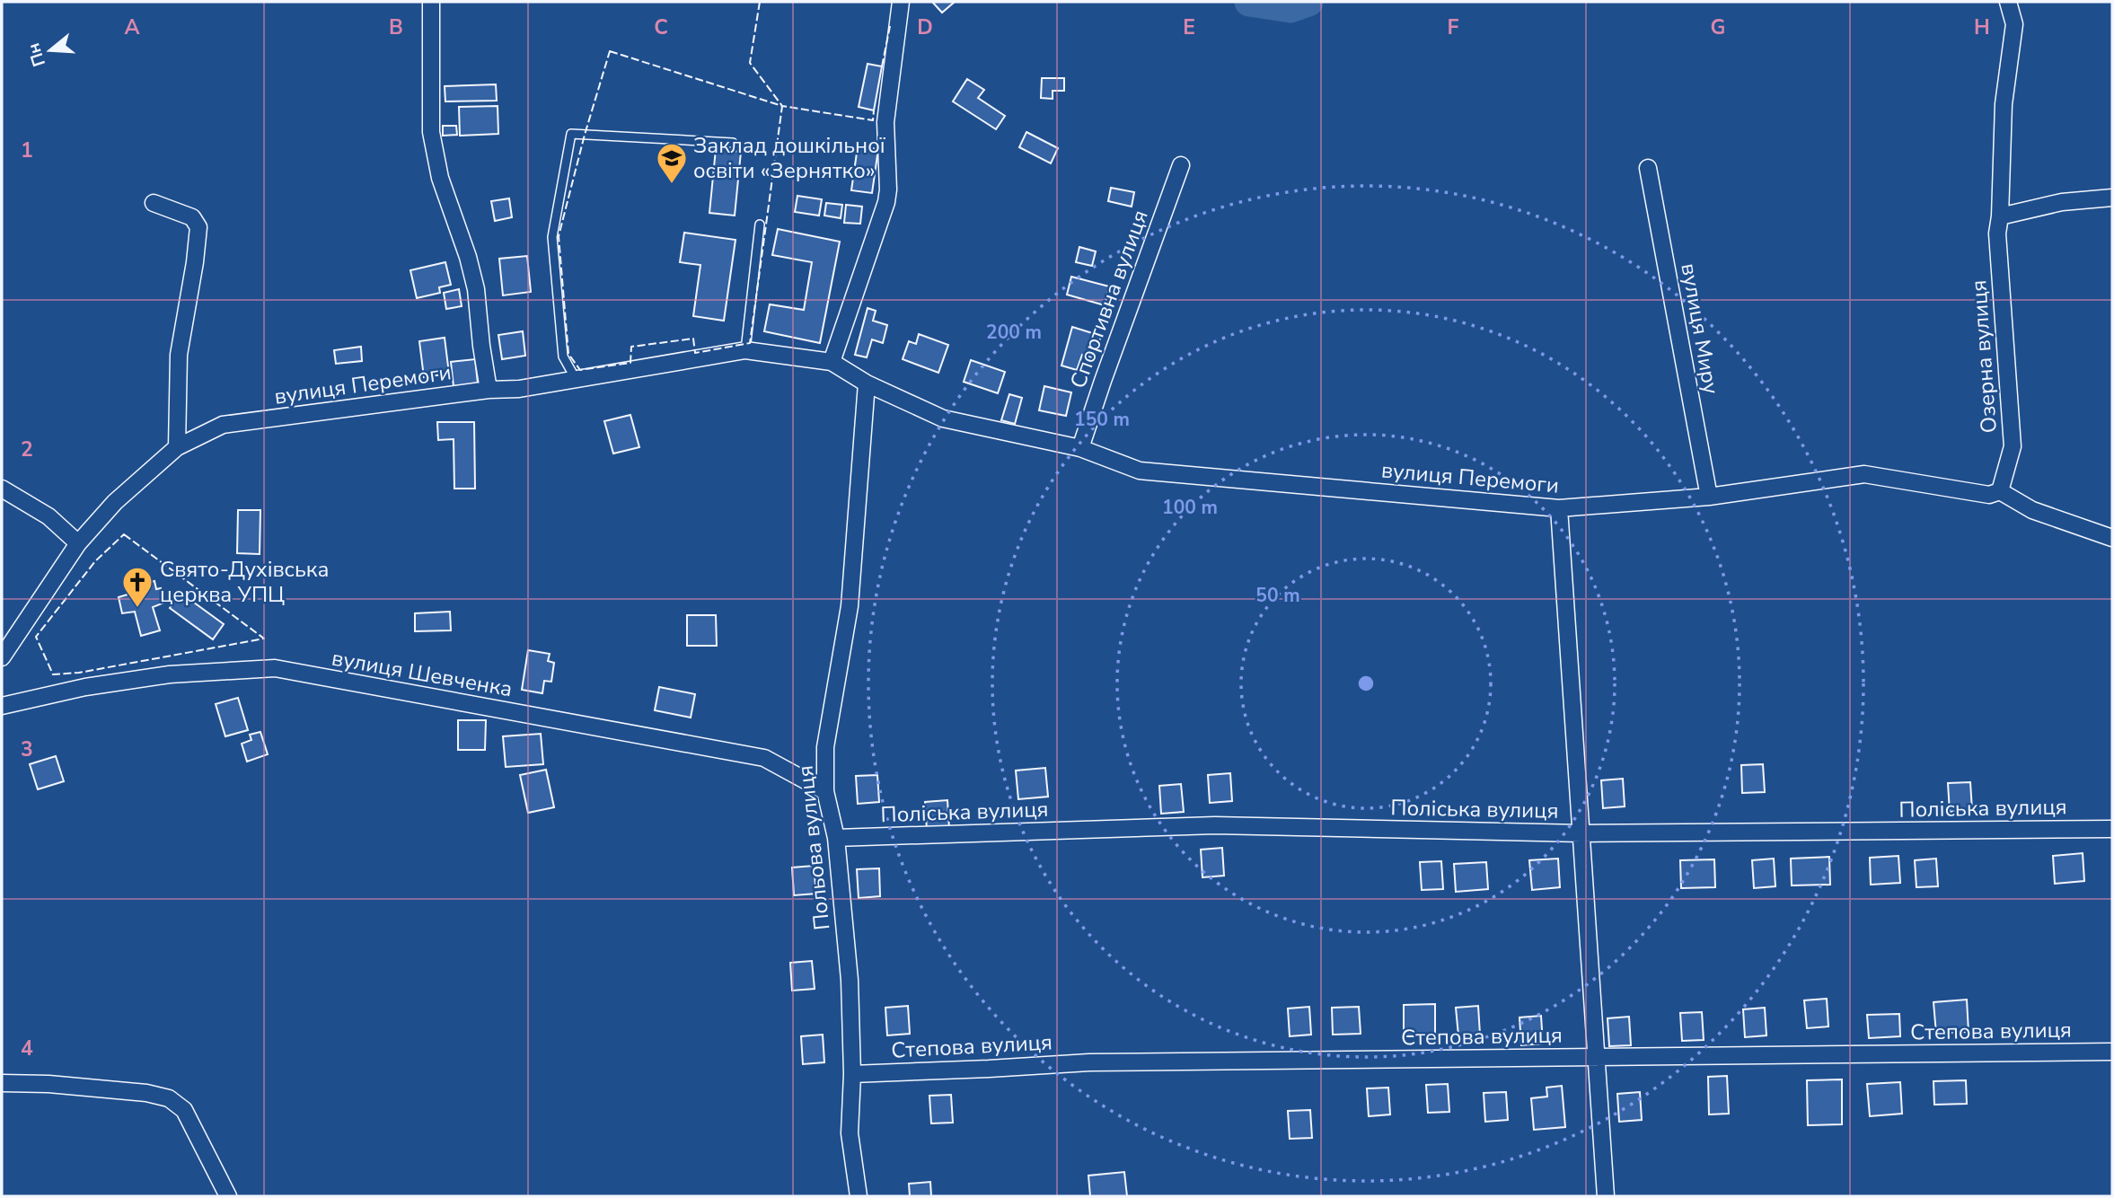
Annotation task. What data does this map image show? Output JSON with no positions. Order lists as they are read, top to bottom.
{
  "streets": {
    "street": [
      "Спортивна вулиця",
      "вулиця Миру",
      "Озерна вулиця",
      "вулиця Перемоги",
      "вулиця Шевченка",
      "Поліська вулиця",
      "Польова вулиця",
      "Степова вулиця"
    ]
  },
  "crossings": [
    ["Спортивна вулиця", "вулиця Перемоги"],
    ["вулиця Миру", "вулиця Перемоги"],
    ["Озерна вулиця", "вулиця Перемоги"],
    ["вулиця Перемоги", "Польова вулиця"],
    ["вулиця Шевченка", "Польова вулиця"],
    ["Поліська вулиця", "Польова вулиця"],
    ["Польова вулиця", "Степова вулиця"]
  ],
  "places": {
    "school or university": ["Заклад дошкільної освіти «Зернятко»"],
    "church": ["Свято-Духівська церква УПЦ"]
  },
  "north": "left",
  "grid": {
    "columns": [
      "A",
      "B",
      "C",
      "D",
      "E",
      "F",
      "G",
      "H"
    ],
    "rows": [
      "1",
      "2",
      "3",
      "4"
    ]
  },
  "rings": [
    "200 m",
    "150 m",
    "100 m",
    "50 m"
  ]
}
